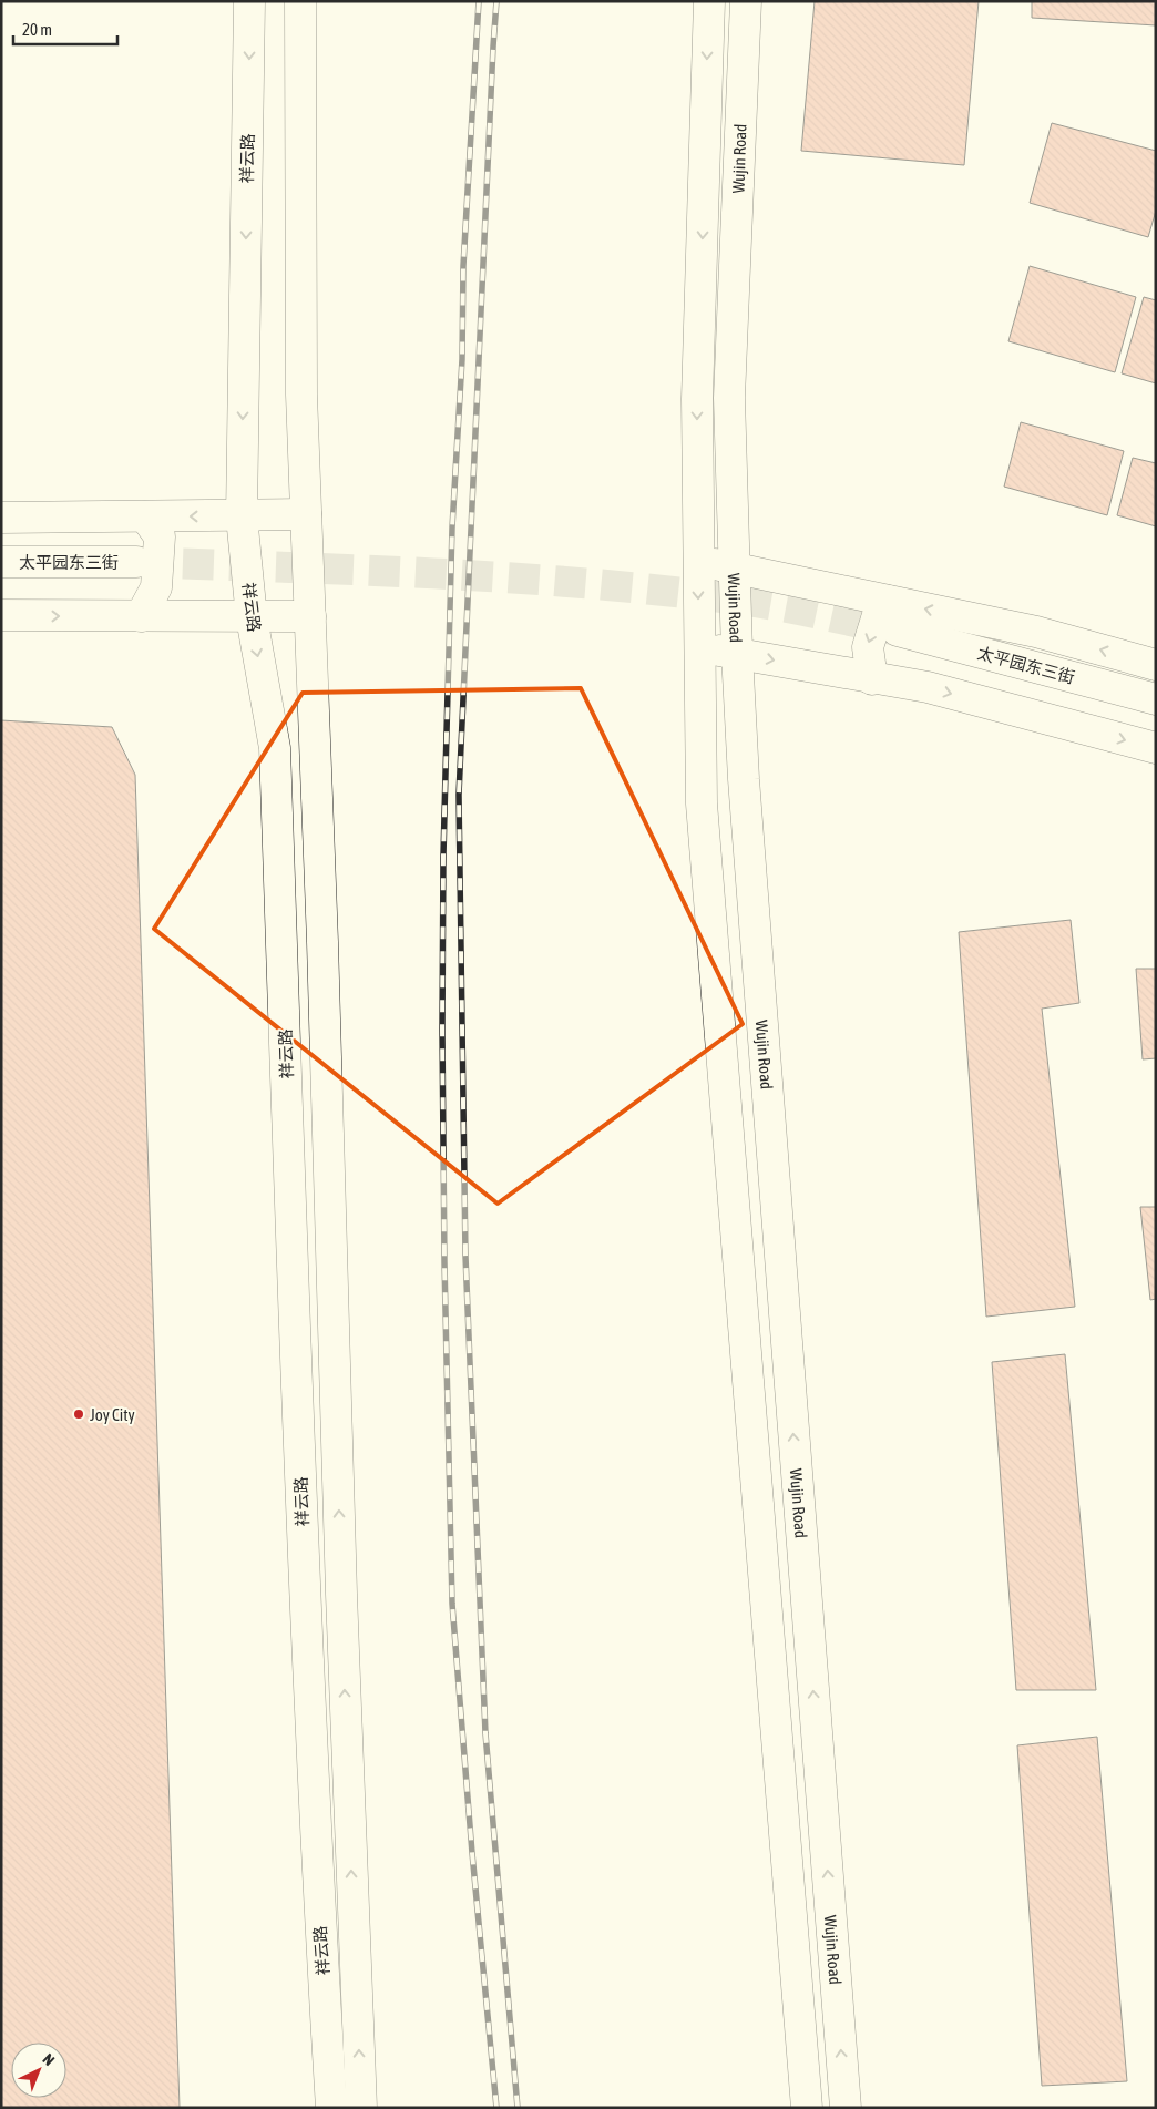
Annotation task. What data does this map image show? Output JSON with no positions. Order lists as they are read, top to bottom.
{
  "streets": {
    "street": ["祥云路", "Wujin Road", "太平园东三街"]
  },
  "places": ["Joy City"],
  "scale_bar": "20 m",
  "north": "top right"
}
